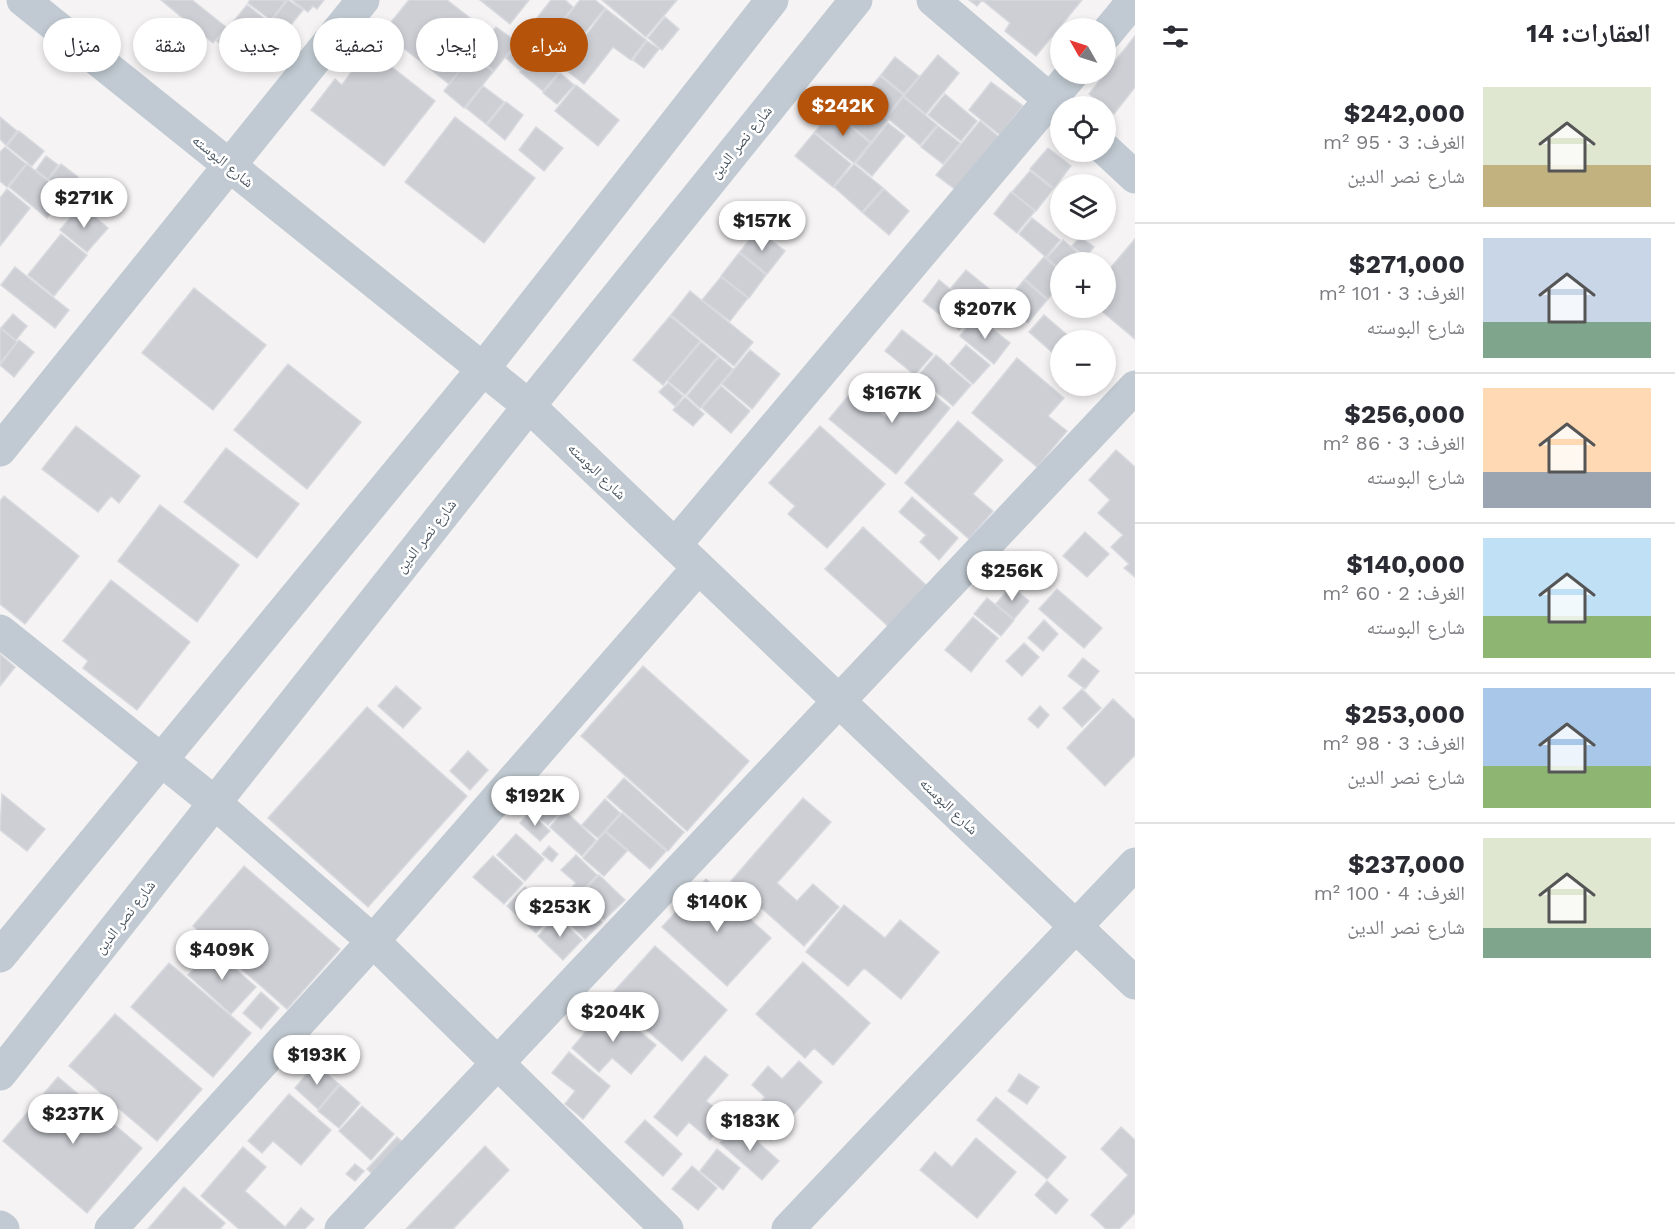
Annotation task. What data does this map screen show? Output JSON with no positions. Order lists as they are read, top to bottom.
{
  "streets": {
    "street": ["شارع نصر الدين", "شارع البوسته"]
  },
  "crossings": [
    ["شارع نصر الدين", "شارع البوسته"]
  ],
  "north": "top left",
  "page": {
    "heading": "العقارات: 14",
    "map_buttons": ["+", "−"],
    "chip": [
      "شراء",
      "إيجار",
      "تصفية",
      "جديد",
      "شقة",
      "منزل"
    ],
    "list": [
      {
        "name": "$242,000",
        "note": "الغرف: 3 · 95 m² · شارع نصر الدين"
      },
      {
        "name": "$271,000",
        "note": "الغرف: 3 · 101 m² · شارع البوسته"
      },
      {
        "name": "$256,000",
        "note": "الغرف: 3 · 86 m² · شارع البوسته"
      },
      {
        "name": "$140,000",
        "note": "الغرف: 2 · 60 m² · شارع البوسته"
      },
      {
        "name": "$253,000",
        "note": "الغرف: 3 · 98 m² · شارع نصر الدين"
      },
      {
        "name": "$237,000",
        "note": "الغرف: 4 · 100 m² · شارع نصر الدين"
      }
    ],
    "price": [
      "$242K",
      "$271K",
      "$157K",
      "$207K",
      "$167K",
      "$256K",
      "$192K",
      "$140K",
      "$253K",
      "$409K",
      "$204K",
      "$193K",
      "$237K",
      "$183K"
    ]
  }
}
